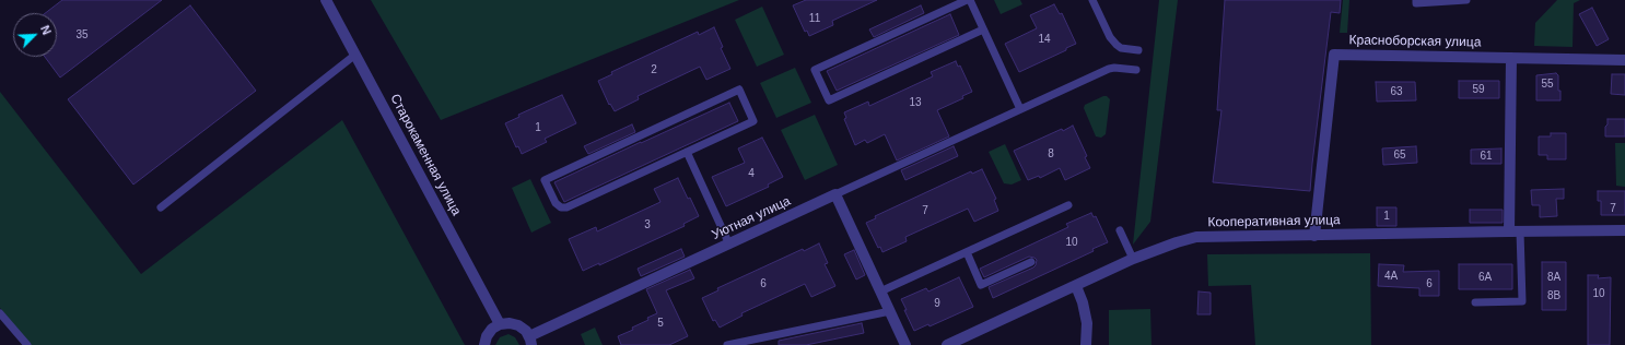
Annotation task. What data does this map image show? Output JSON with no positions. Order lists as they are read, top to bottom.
{
  "streets": {
    "street": [
      "Красноборская улица",
      "Старокаменная улица",
      "Уютная улица",
      "Кооперативная улица"
    ]
  },
  "crossings": [
    ["Красноборская улица", "Кооперативная улица"]
  ],
  "house_numbers": [
    "11",
    "35",
    "14",
    "2",
    "55",
    "59",
    "63",
    "13",
    "1",
    "8",
    "65",
    "61",
    "4",
    "7",
    "7",
    "1",
    "3",
    "10",
    "4А",
    "6А",
    "8А",
    "6",
    "6",
    "10",
    "8В",
    "9",
    "5"
  ],
  "north": "top right"
}
